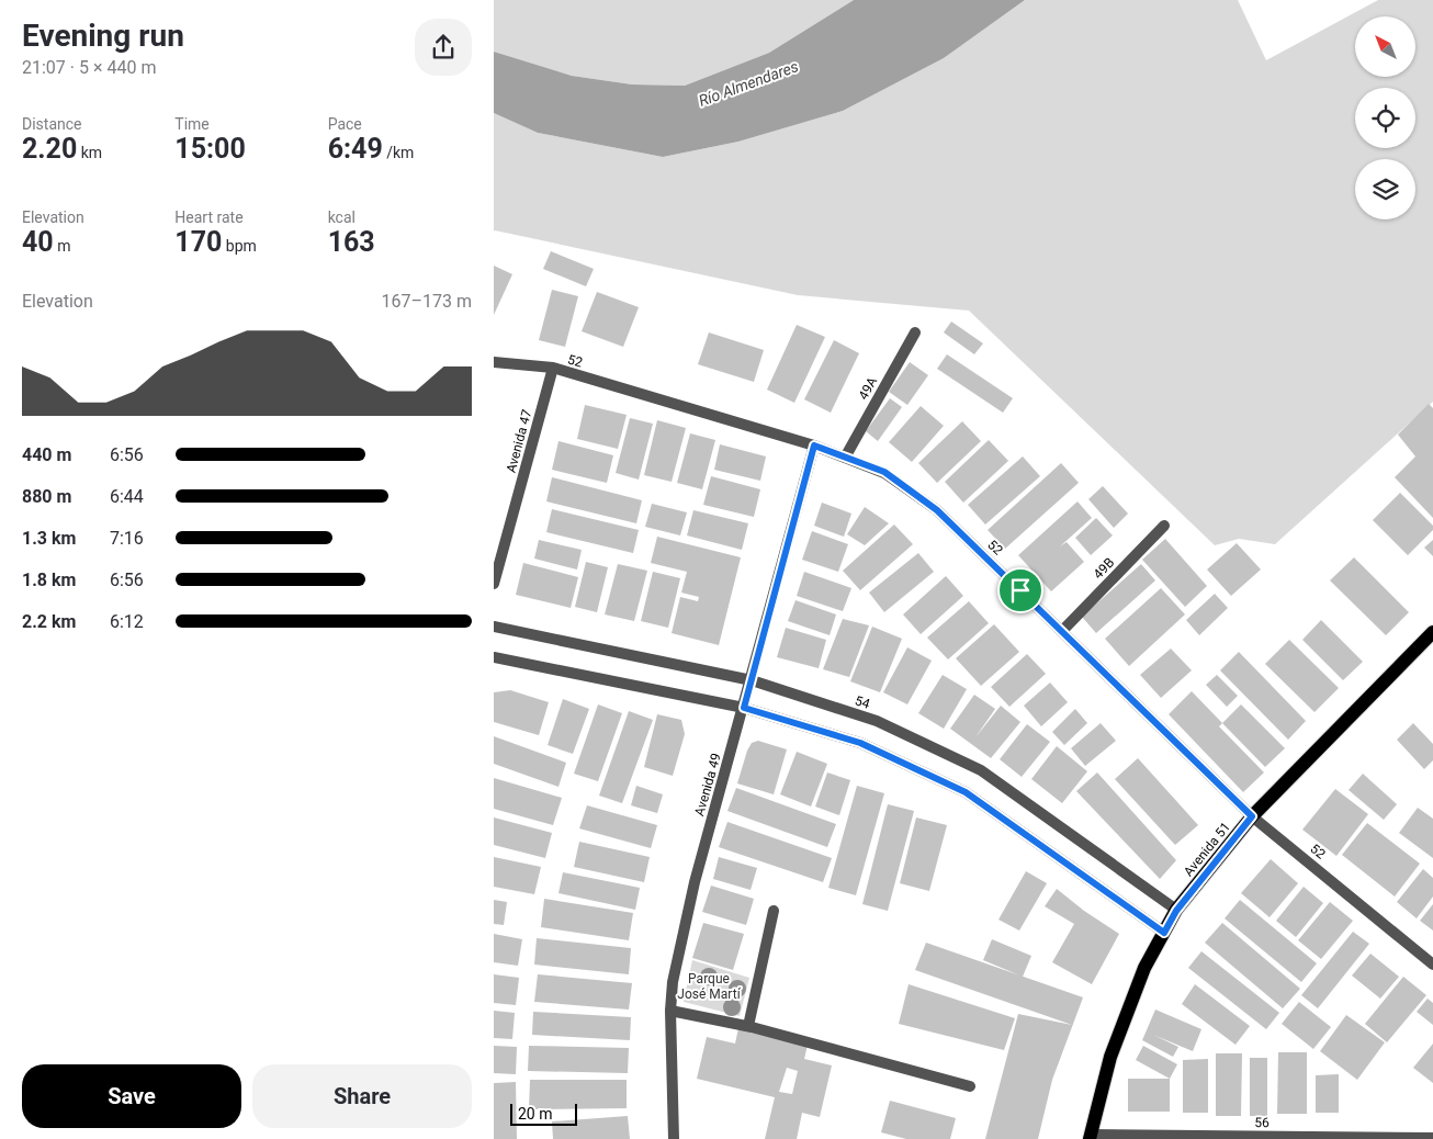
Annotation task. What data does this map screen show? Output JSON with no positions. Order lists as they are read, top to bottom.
{
  "streets": {
    "main road": ["Avenida 51"],
    "street": [
      "52",
      "49A",
      "Avenida 47",
      "49B",
      "54",
      "Avenida 49",
      "56"
    ]
  },
  "crossings": [
    ["52", "49A"],
    ["52", "Avenida 47"],
    ["52", "49B"],
    ["52", "Avenida 49"],
    ["52", "Avenida 51"],
    ["54", "Avenida 49"],
    ["54", "Avenida 51"],
    ["Avenida 51", "56"]
  ],
  "water": ["Río Almendares"],
  "parks": ["Parque José Martí"],
  "scale_bar": "20 m",
  "north": "top left",
  "page": {
    "heading": ["Evening run", "21:07 · 5 × 440 m"],
    "stats": [
      ["Distance", "2.20 km"],
      ["Time", "15:00"],
      ["Pace", "6:49 /km"],
      ["Elevation", "40 m"],
      ["Heart rate", "170 bpm"],
      ["kcal", "163"]
    ],
    "chart": ["Elevation", "167–173 m"],
    "list": [
      {
        "name": "440 m",
        "note": "6:56"
      },
      {
        "name": "880 m",
        "note": "6:44"
      },
      {
        "name": "1.3 km",
        "note": "7:16"
      },
      {
        "name": "1.8 km",
        "note": "6:56"
      },
      {
        "name": "2.2 km",
        "note": "6:12"
      }
    ],
    "buttons": ["Save", "Share"],
    "scale": "20 m"
  }
}
